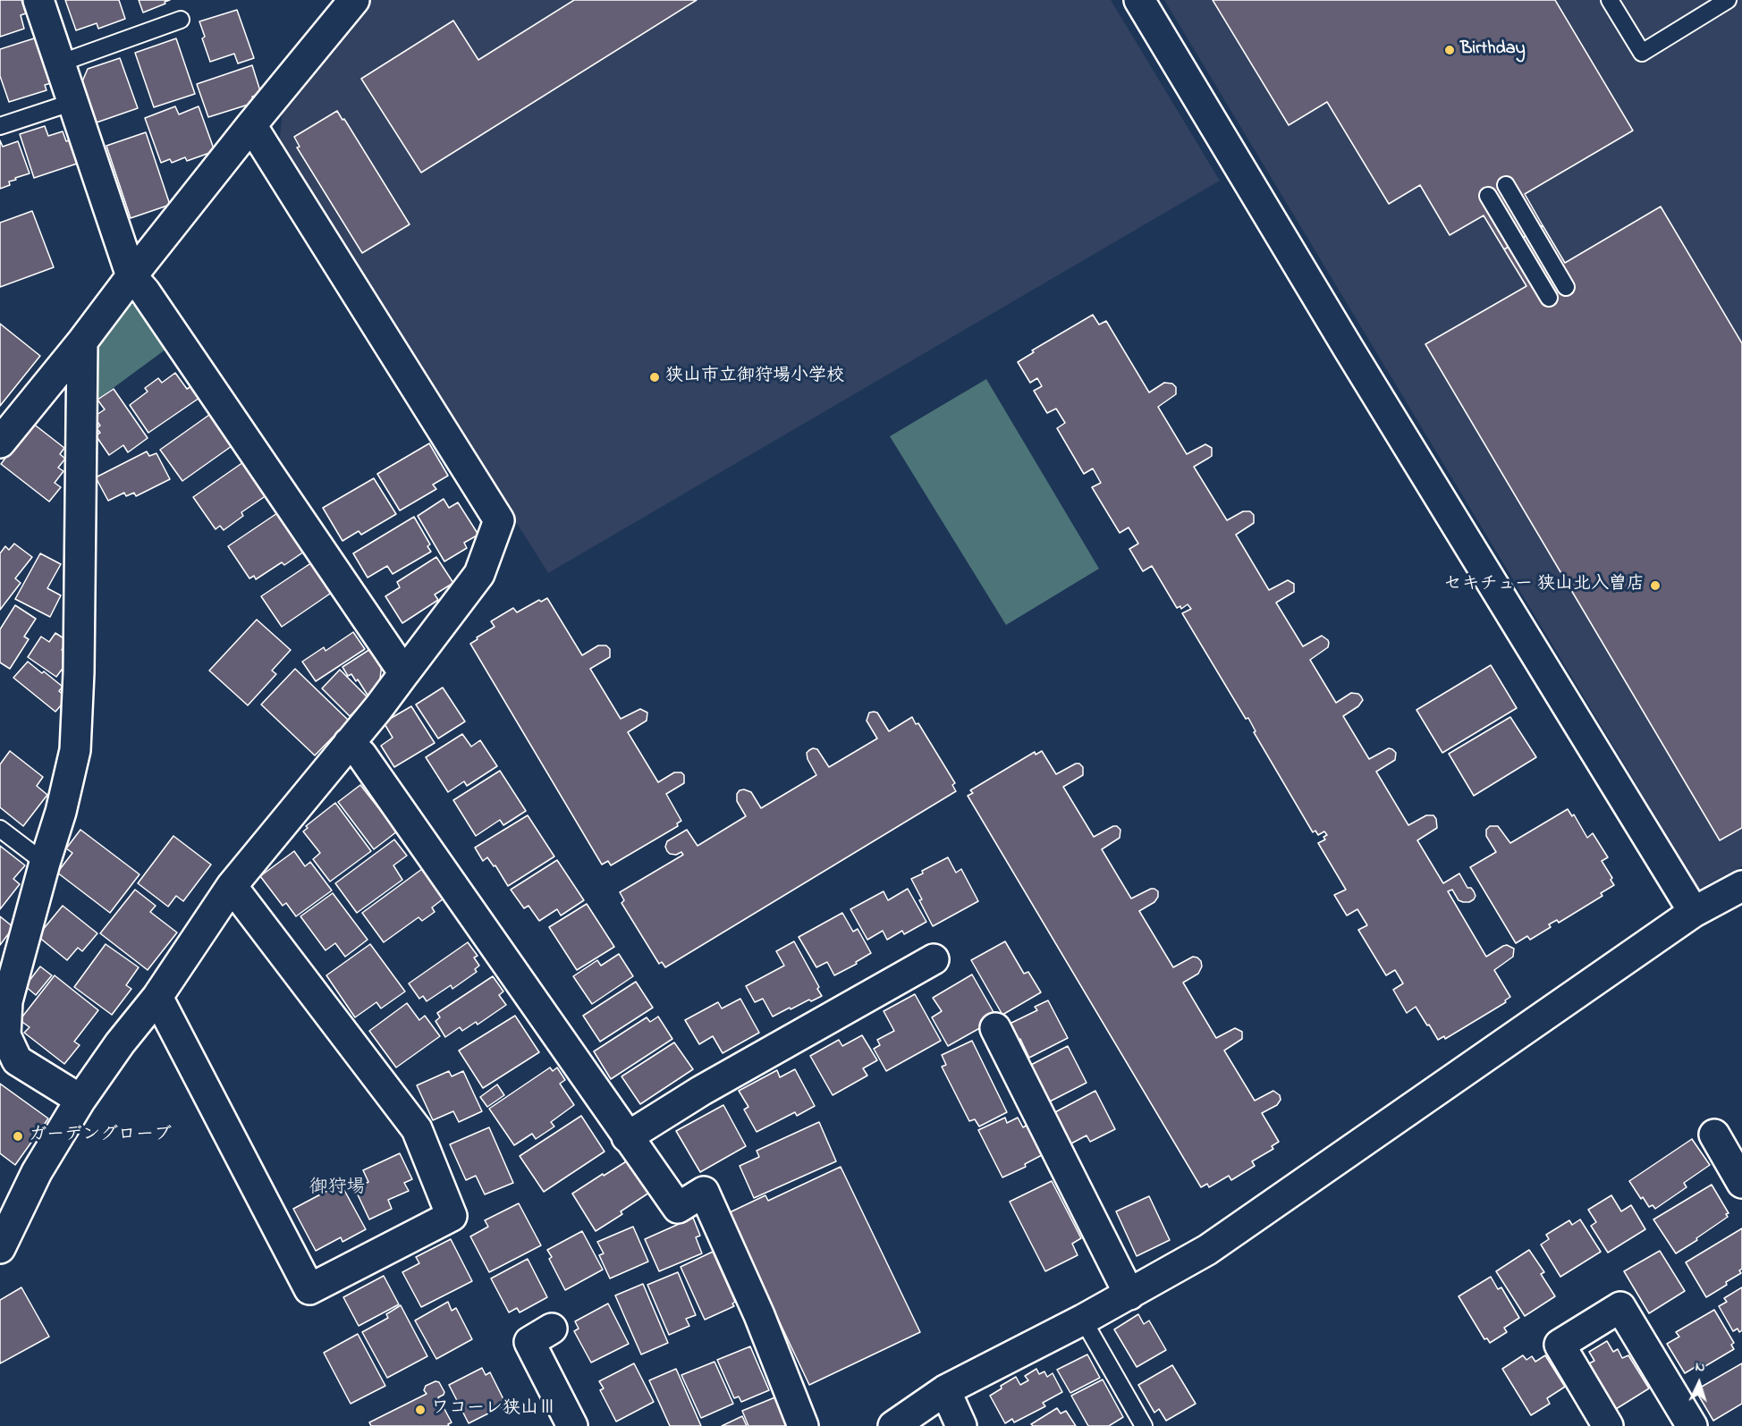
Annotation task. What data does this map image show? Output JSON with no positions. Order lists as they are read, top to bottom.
{
  "districts": ["御狩場"],
  "places": [
    "Birthday",
    "狭山市立御狩場小学校",
    "セキチュー 狭山北入曽店",
    "ガーデングローブ",
    "ワコーレ狭山Ⅲ"
  ],
  "north": "top"
}
